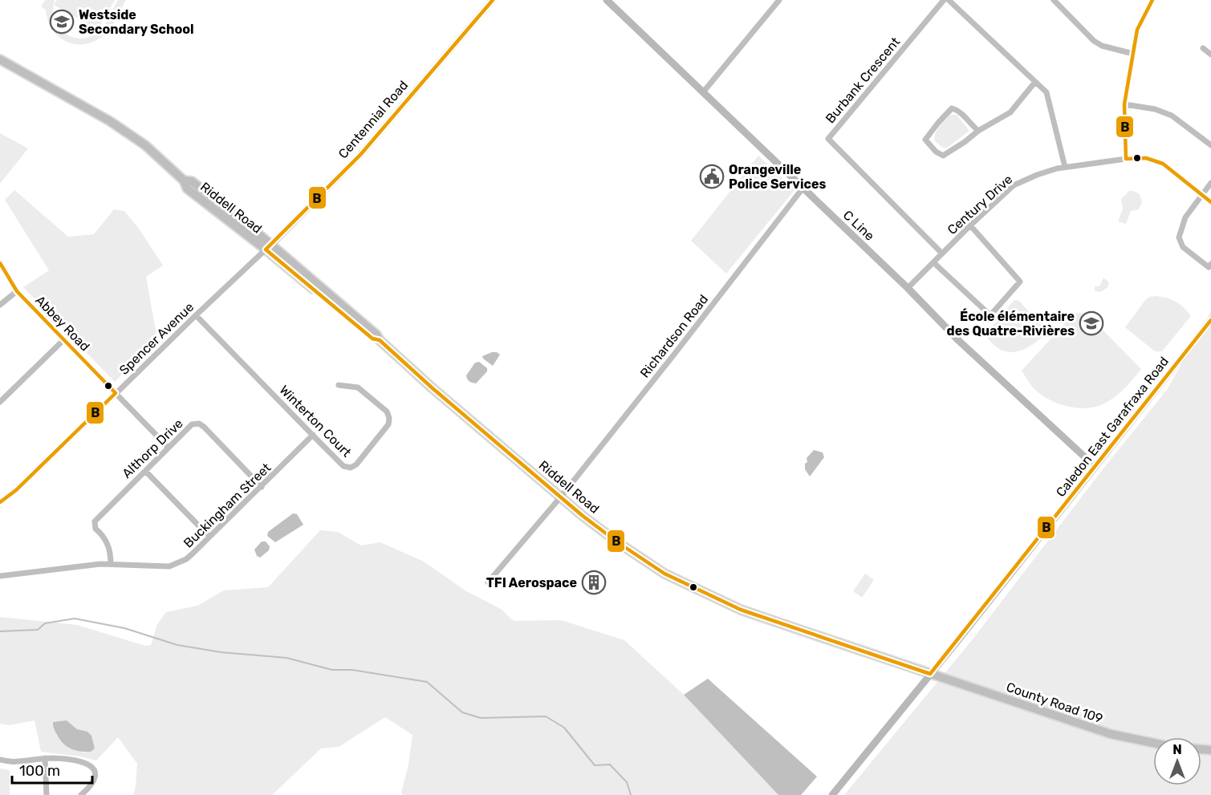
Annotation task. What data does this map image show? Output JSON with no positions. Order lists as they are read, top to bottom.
{
  "streets": {
    "main road": ["Riddell Road", "County Road 109"],
    "street": [
      "Burbank Crescent",
      "Centennial Road",
      "Century Drive",
      "C Line",
      "Abbey Road",
      "Richardson Road",
      "Spencer Avenue",
      "Winterton Court",
      "Caledon East Garafraxa Road",
      "Althorp Drive",
      "Buckingham Street"
    ]
  },
  "crossings": [
    ["Burbank Crescent", "Century Drive"],
    ["Centennial Road", "Riddell Road"],
    ["Centennial Road", "Spencer Avenue"],
    ["Century Drive", "C Line"],
    ["Riddell Road", "Richardson Road"],
    ["Riddell Road", "Spencer Avenue"],
    ["Riddell Road", "Caledon East Garafraxa Road"],
    ["Riddell Road", "County Road 109"],
    ["C Line", "Richardson Road"],
    ["C Line", "Caledon East Garafraxa Road"],
    ["Abbey Road", "Spencer Avenue"],
    ["Abbey Road", "Althorp Drive"],
    ["Spencer Avenue", "Winterton Court"],
    ["Winterton Court", "Buckingham Street"],
    ["Caledon East Garafraxa Road", "County Road 109"],
    ["Althorp Drive", "Buckingham Street"]
  ],
  "places": {
    "school or university": ["Westside Secondary School", "École élémentaire des Quatre-Rivières"],
    "public building": ["Orangeville Police Services"],
    "building": ["TFI Aerospace"]
  },
  "lines": ["transit line B"],
  "scale_bar": "100 m",
  "north": "top"
}
